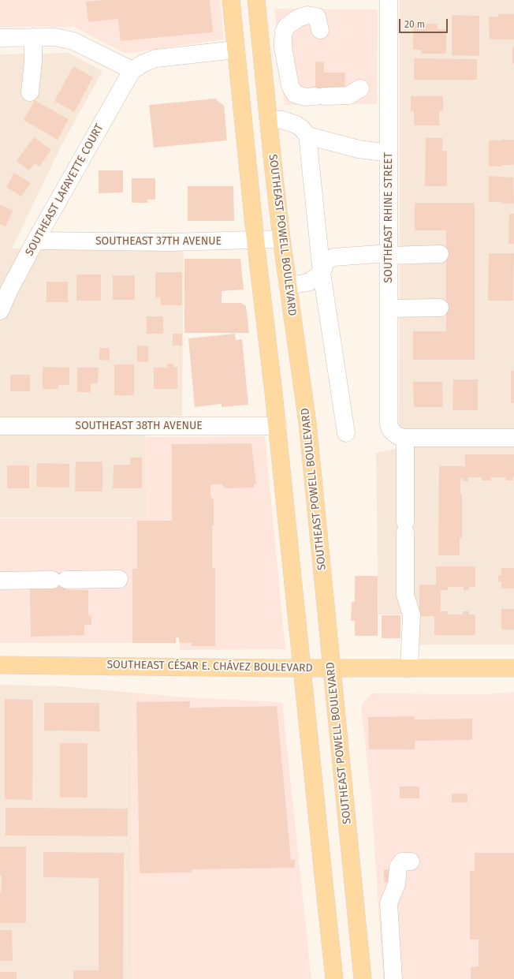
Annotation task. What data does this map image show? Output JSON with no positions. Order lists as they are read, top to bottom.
{
  "streets": {
    "main road": ["SOUTHEAST POWELL BOULEVARD", "SOUTHEAST CÉSAR E. CHÁVEZ BOULEVARD"],
    "street": [
      "SOUTHEAST LAFAYETTE COURT",
      "SOUTHEAST RHINE STREET",
      "SOUTHEAST 37TH AVENUE",
      "SOUTHEAST 38TH AVENUE"
    ]
  },
  "crossings": [
    ["SOUTHEAST LAFAYETTE COURT", "SOUTHEAST 37TH AVENUE"],
    ["SOUTHEAST POWELL BOULEVARD", "SOUTHEAST 37TH AVENUE"],
    ["SOUTHEAST POWELL BOULEVARD", "SOUTHEAST CÉSAR E. CHÁVEZ BOULEVARD"]
  ],
  "scale_bar": "20 m"
}
